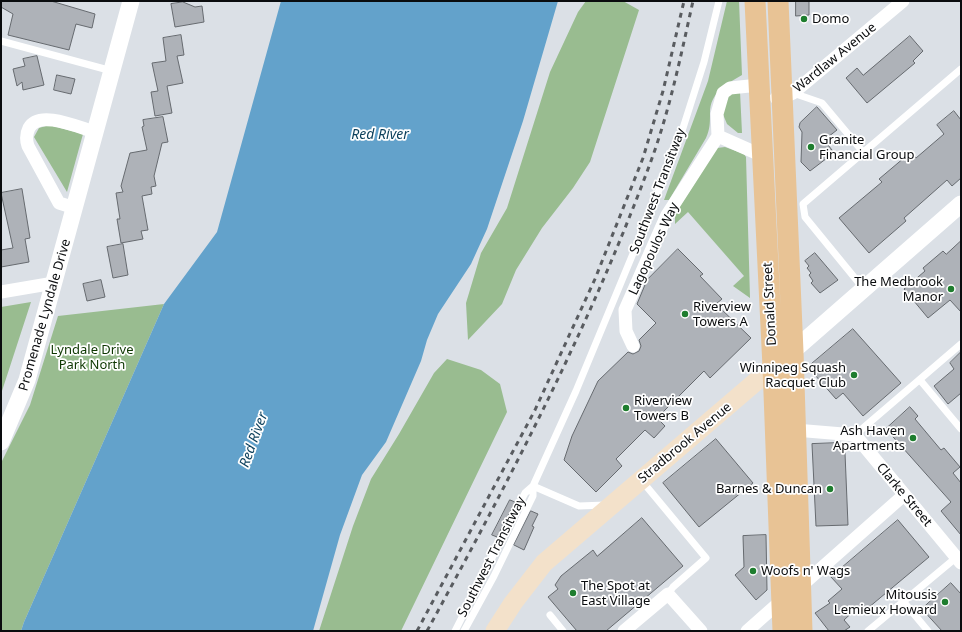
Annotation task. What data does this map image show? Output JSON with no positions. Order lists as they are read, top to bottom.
{
  "streets": {
    "main road": ["Donald Street", "Stradbrook Avenue"],
    "street": [
      "Wardlaw Avenue",
      "Lagopoulos Way",
      "Promenade Lyndale Drive",
      "Clarke Street"
    ],
    "lane": ["Southwest Transitway"]
  },
  "crossings": [
    ["Wardlaw Avenue", "Donald Street"],
    ["Donald Street", "Stradbrook Avenue"]
  ],
  "water": ["Red River"],
  "parks": ["Lyndale Drive Park North"],
  "places": [
    "Domo",
    "Granite Financial Group",
    "The Medbrook Manor",
    "Riverview Towers A",
    "Winnipeg Squash Racquet Club",
    "Riverview Towers B",
    "Ash Haven Apartments",
    "Barnes & Duncan",
    "Woofs n' Wags",
    "The Spot at East Village",
    "Mitousis Lemieux Howard"
  ]
}
